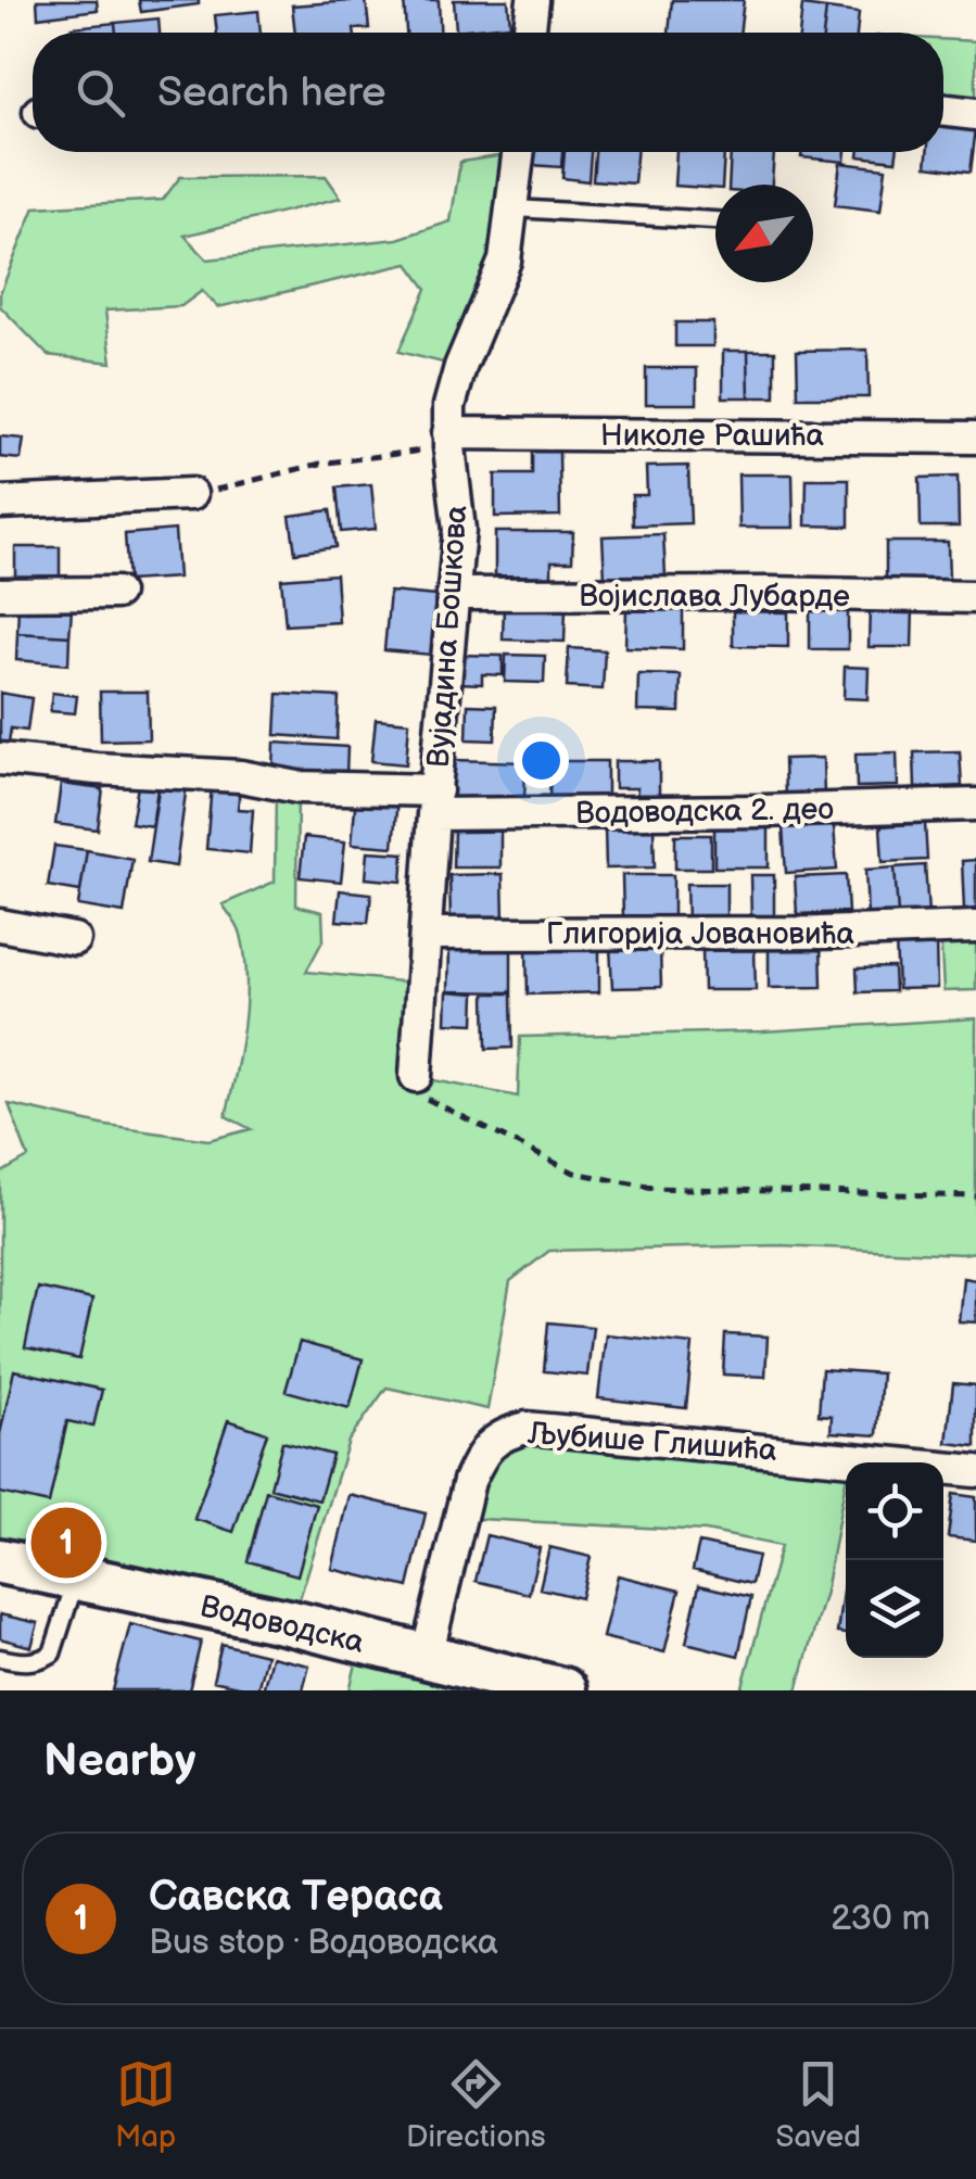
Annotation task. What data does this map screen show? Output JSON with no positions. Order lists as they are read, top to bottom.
{
  "streets": {
    "main road": ["Водоводска"],
    "street": [
      "Николе Рашића",
      "Војислава Лубарде",
      "Вујадина Бошкова",
      "Водоводска 2. део",
      "Глигорија Јовановића",
      "Љубише Глишића"
    ]
  },
  "crossings": [
    ["Николе Рашића", "Вујадина Бошкова"],
    ["Војислава Лубарде", "Вујадина Бошкова"],
    ["Вујадина Бошкова", "Водоводска 2. део"],
    ["Вујадина Бошкова", "Глигорија Јовановића"],
    ["Љубише Глишића", "Водоводска"]
  ],
  "north": "bottom left",
  "page": {
    "search": "Search here",
    "pins": "1",
    "heading": "Nearby",
    "list": [
      {
        "mark": "1",
        "name": "Савска Тераса",
        "note": "Bus stop · Водоводска",
        "value": "230 m"
      }
    ],
    "nav": ["Map", "Directions", "Saved"]
  }
}
